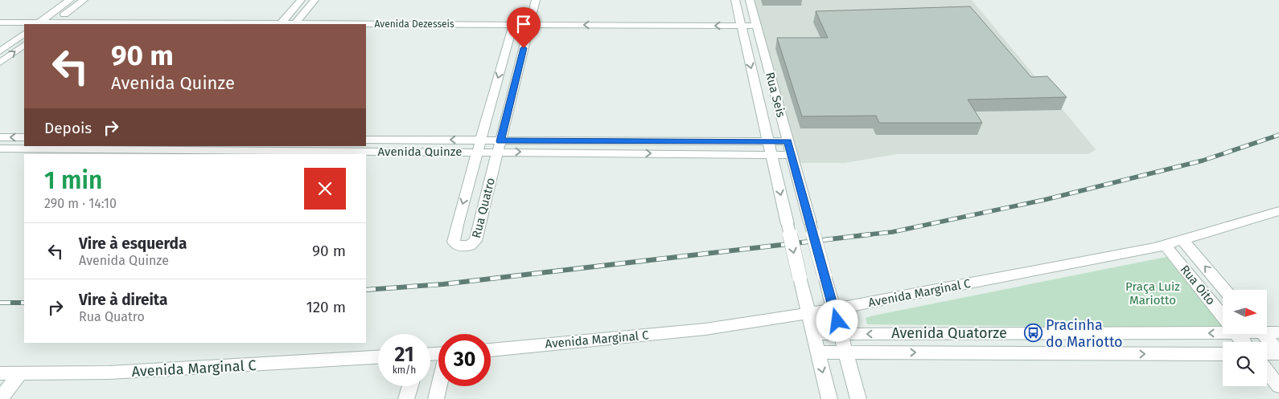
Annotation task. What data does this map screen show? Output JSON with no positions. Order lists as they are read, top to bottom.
{
  "streets": {
    "street": [
      "Avenida Dezesseis",
      "Rua Seis",
      "Avenida Quinze",
      "Rua Quatro",
      "Rua Oito",
      "Avenida Marginal C",
      "Avenida Quatorze"
    ]
  },
  "crossings": [
    ["Avenida Dezesseis", "Rua Seis"],
    ["Avenida Dezesseis", "Rua Quatro"],
    ["Rua Seis", "Avenida Quinze"],
    ["Rua Seis", "Avenida Marginal C"],
    ["Rua Seis", "Avenida Quatorze"],
    ["Avenida Quinze", "Rua Quatro"],
    ["Rua Oito", "Avenida Marginal C"]
  ],
  "parks": ["Praça Luiz Mariotto"],
  "places": {
    "bus stop": ["Pracinha do Mariotto"]
  },
  "north": "right",
  "page": {
    "turn": ["90 m", "Avenida Quinze"],
    "then": "Depois",
    "heading": ["1 min", "290 m · 14:10"],
    "list": [
      {
        "name": "Vire à esquerda",
        "note": "Avenida Quinze",
        "value": "90 m"
      },
      {
        "name": "Vire à direita",
        "note": "Rua Quatro",
        "value": "120 m"
      }
    ],
    "speed": "21 km/h",
    "limit": "30"
  }
}
